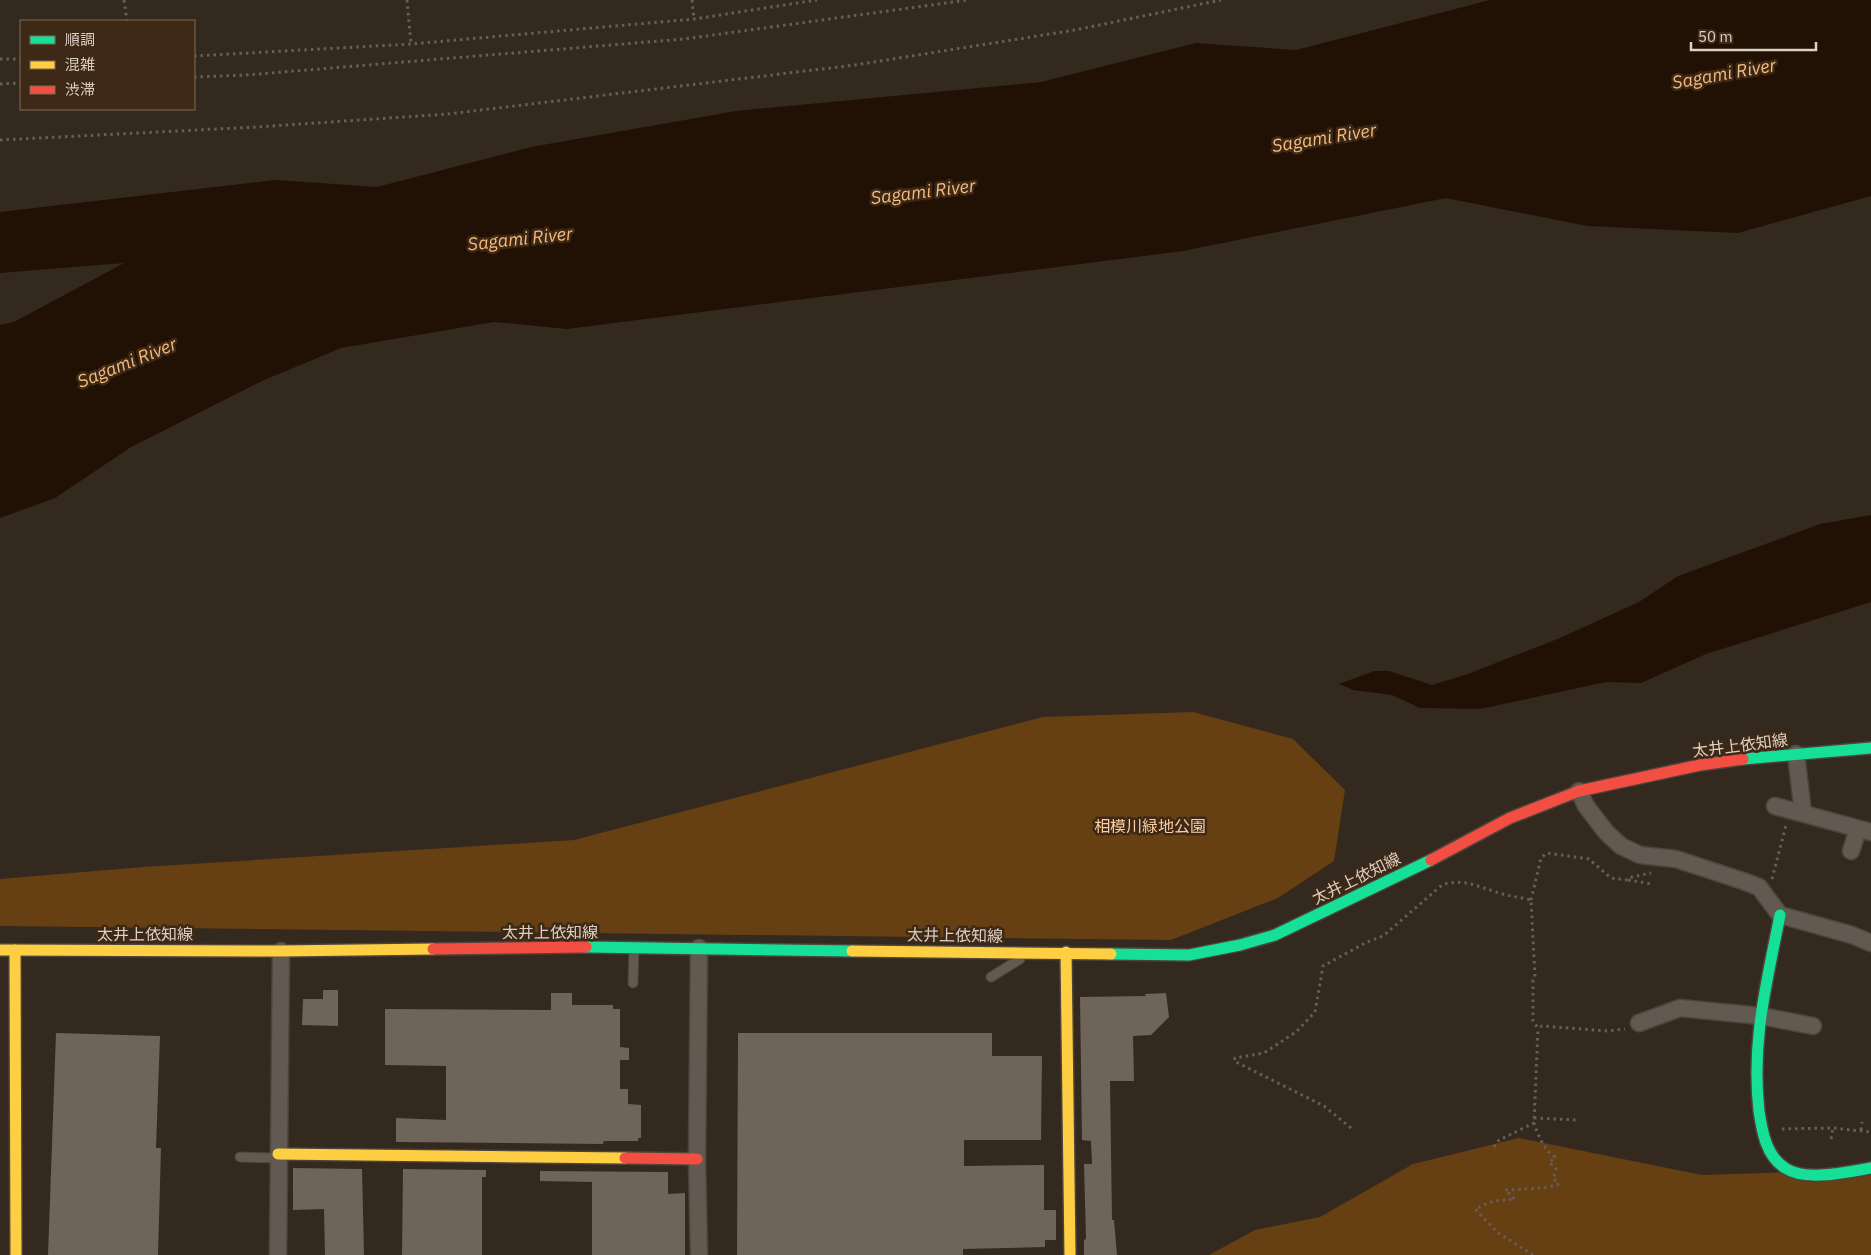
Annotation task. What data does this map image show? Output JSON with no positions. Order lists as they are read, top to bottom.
{
  "streets": {
    "main road": ["太井上依知線"]
  },
  "water": ["Sagami River"],
  "parks": ["相模川緑地公園"],
  "legend": ["順調", "混雑", "渋滞"],
  "scale_bar": "50 m"
}
